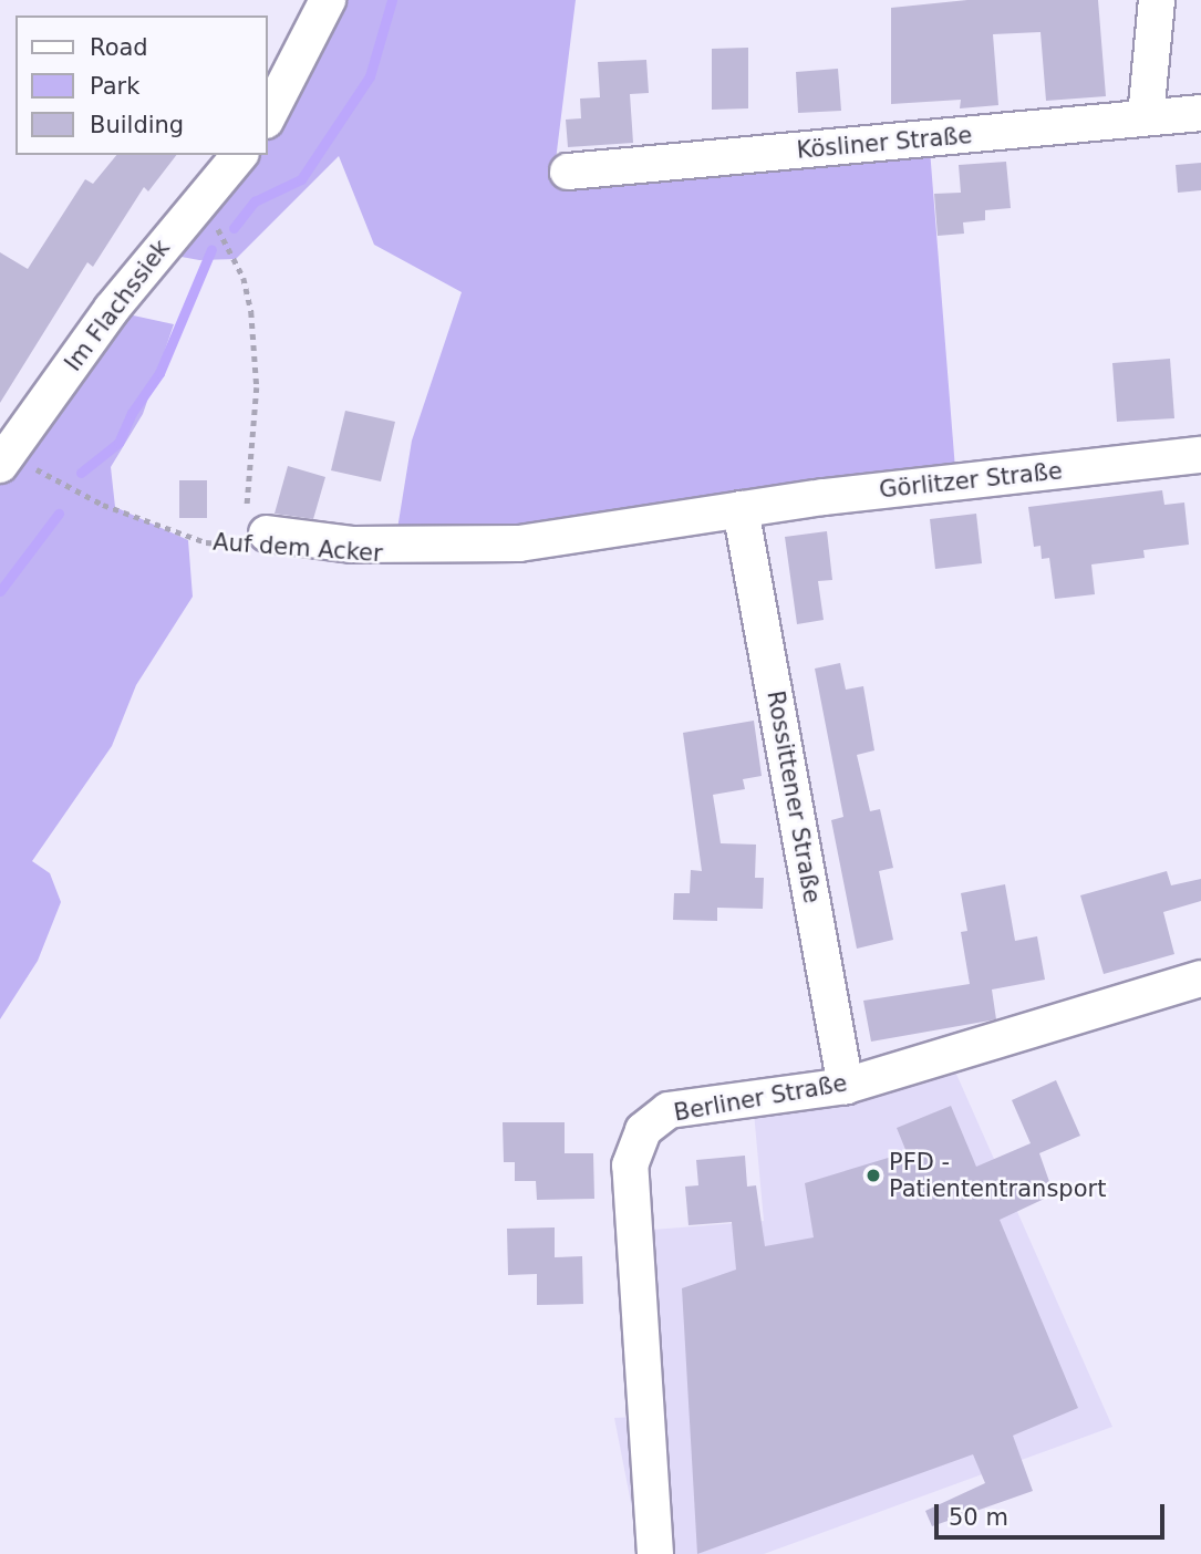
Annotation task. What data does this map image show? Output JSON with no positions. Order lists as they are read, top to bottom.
{
  "streets": {
    "street": [
      "Kösliner Straße",
      "Im Flachssiek",
      "Görlitzer Straße",
      "Auf dem Acker",
      "Rossittener Straße",
      "Berliner Straße"
    ]
  },
  "crossings": [
    ["Im Flachssiek", "Auf dem Acker"],
    ["Görlitzer Straße", "Auf dem Acker"],
    ["Görlitzer Straße", "Rossittener Straße"],
    ["Auf dem Acker", "Rossittener Straße"],
    ["Rossittener Straße", "Berliner Straße"]
  ],
  "places": ["PFD - Patiententransport"],
  "legend": ["Road", "Park", "Building"],
  "scale_bar": "50 m"
}
